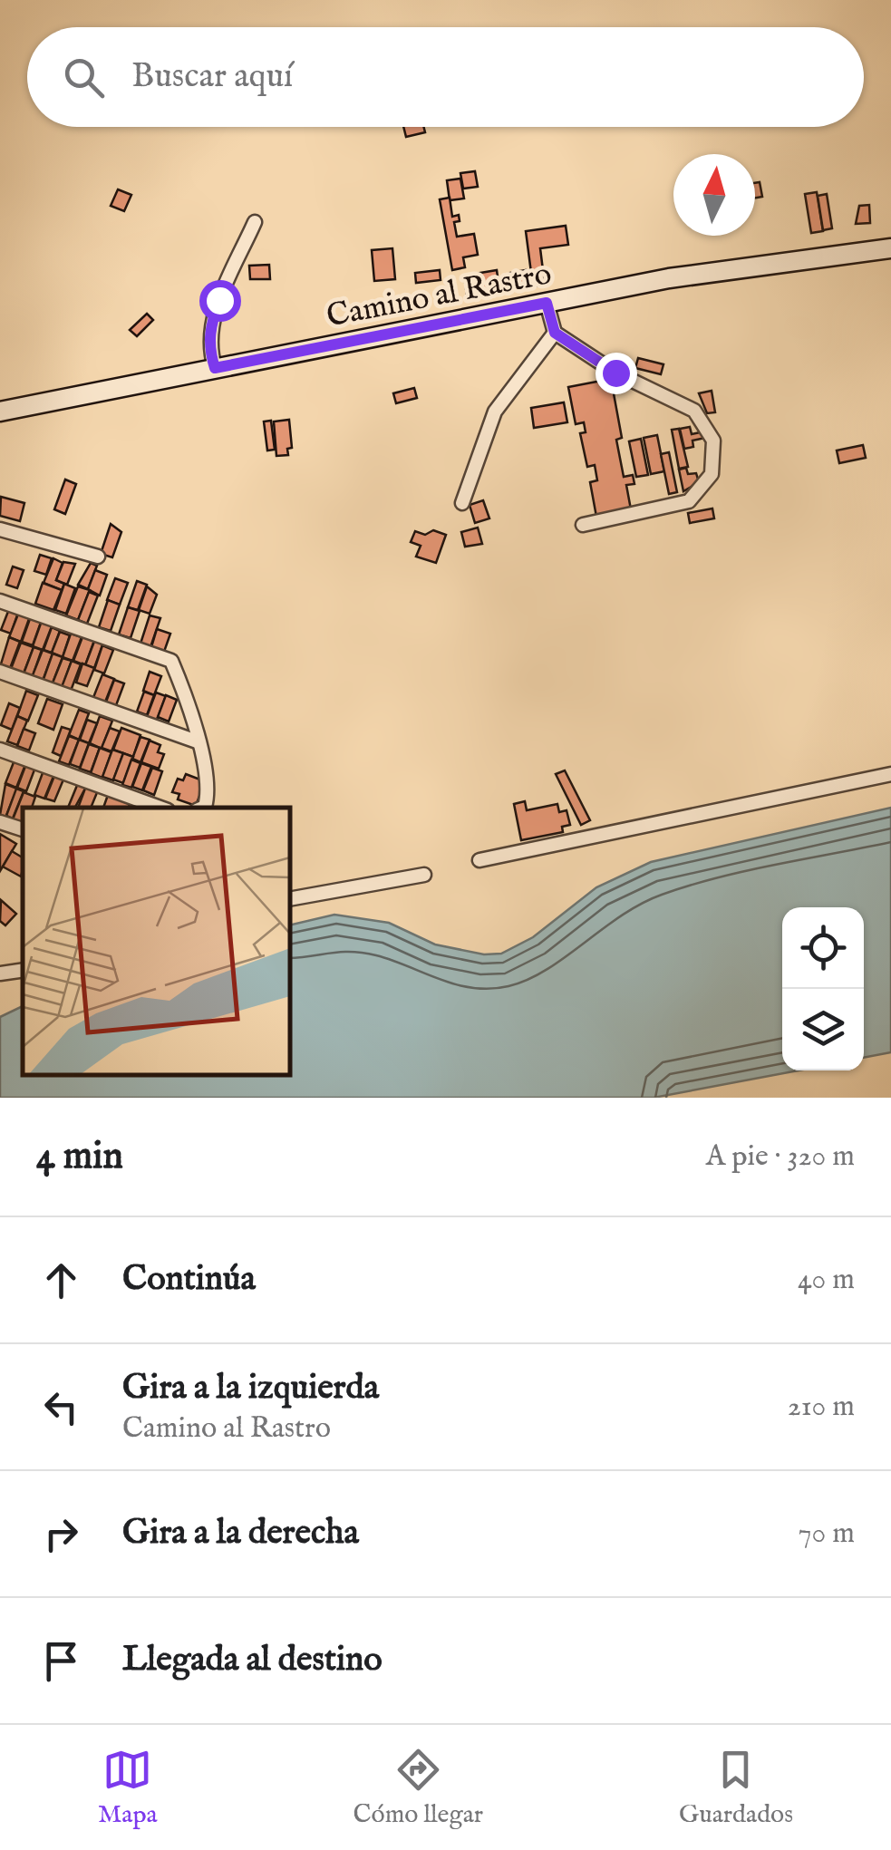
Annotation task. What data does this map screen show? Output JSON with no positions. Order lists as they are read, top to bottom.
{
  "streets": {
    "street": ["Camino al Rastro"]
  },
  "north": "top",
  "page": {
    "search": "Buscar aquí",
    "heading": ["4 min", "A pie · 320 m"],
    "list": [
      ["Continúa", "40 m"],
      ["Gira a la izquierda", "Camino al Rastro", "210 m"],
      ["Gira a la derecha", "70 m"],
      "Llegada al destino"
    ],
    "nav": ["Mapa", "Cómo llegar", "Guardados"]
  }
}
